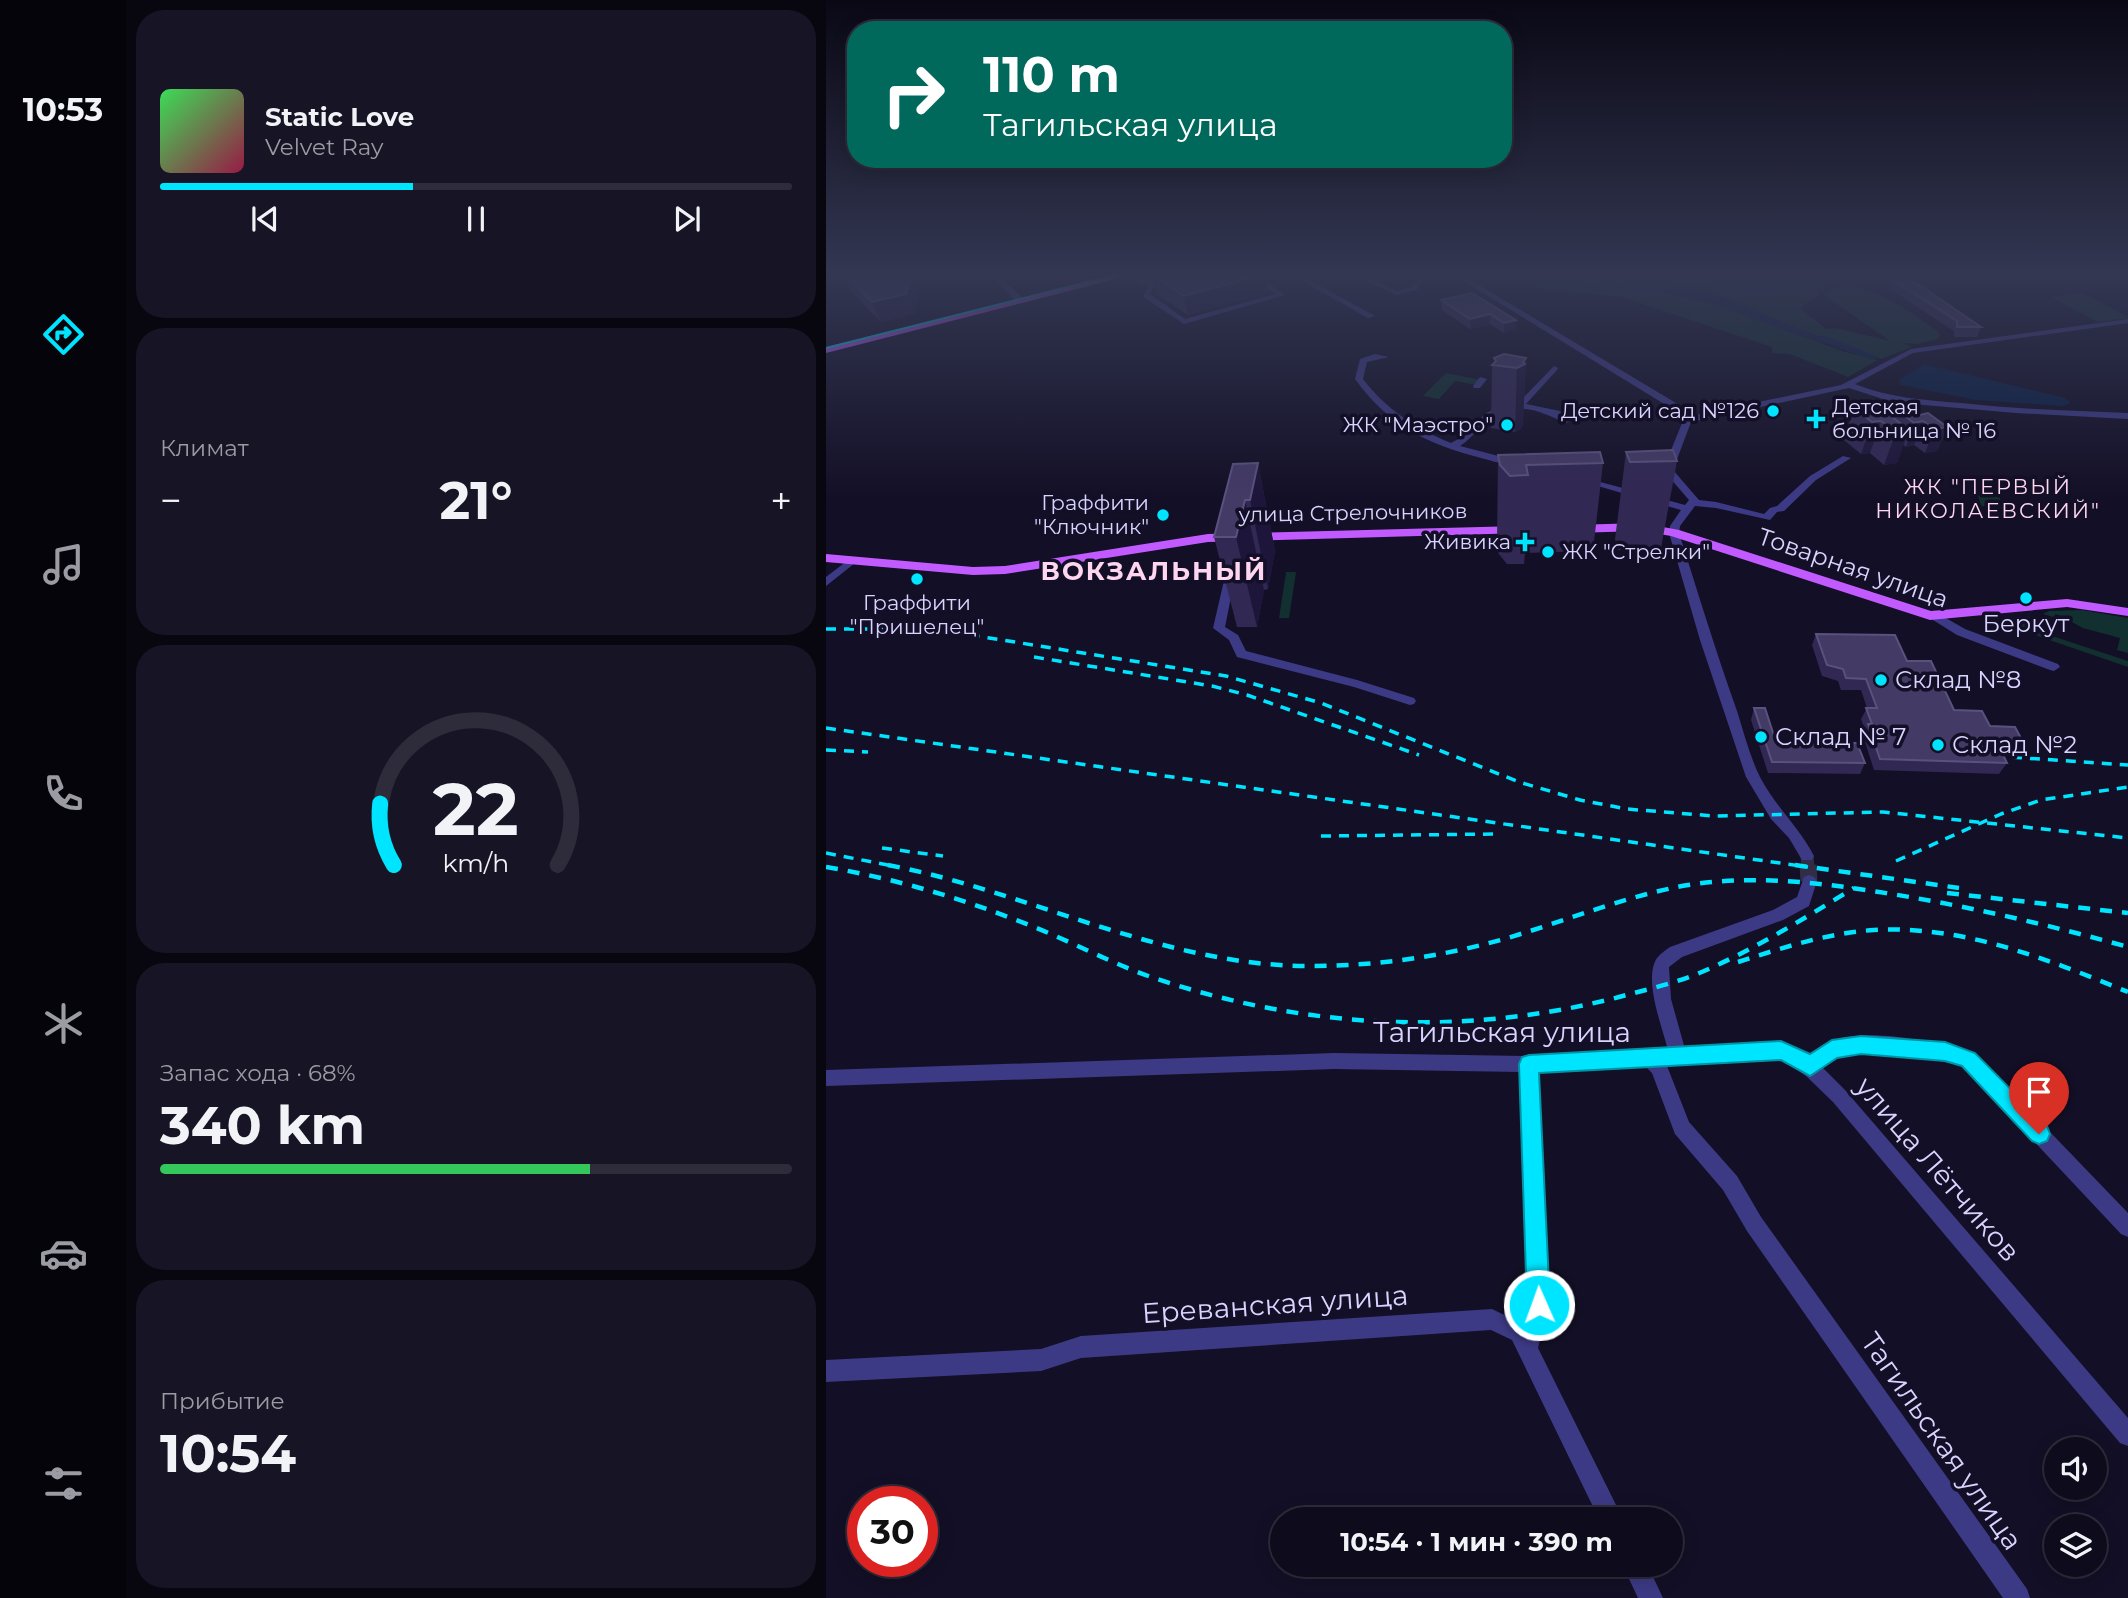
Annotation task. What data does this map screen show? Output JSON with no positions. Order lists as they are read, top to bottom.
{
  "streets": {
    "main road": ["улица Стрелочников", "Товарная улица"],
    "street": ["Тагильская улица", "улица Лётчиков", "Ереванская улица"]
  },
  "crossings": [
    ["Тагильская улица", "улица Лётчиков"]
  ],
  "districts": ["ЖК \"ПЕРВЫЙ НИКОЛАЕВСКИЙ\"", "ВОКЗАЛЬНЫЙ"],
  "places": {
    "other": [
      "Детский сад №126",
      "ЖК \"Маэстро\"",
      "Граффити \"Ключник\"",
      "ЖК \"Стрелки\"",
      "Граффити \"Пришелец\"",
      "Беркут",
      "Склад №8",
      "Склад № 7",
      "Склад №2"
    ],
    "health": ["Детская больница № 16", "Живика"]
  },
  "page": {
    "tabs": "10:53",
    "turn": ["110 m", "Тагильская улица"],
    "song": ["Static Love", "Velvet Ray"],
    "tile": [
      "Климат",
      ["Запас хода · 68%", "340 km"],
      ["Прибытие", "10:54"]
    ],
    "heat": ["−", "21°", "+"],
    "limit": "30",
    "trip": "10:54 · 1 мин · 390 m",
    "gauge": ["22", "km/h"]
  }
}
